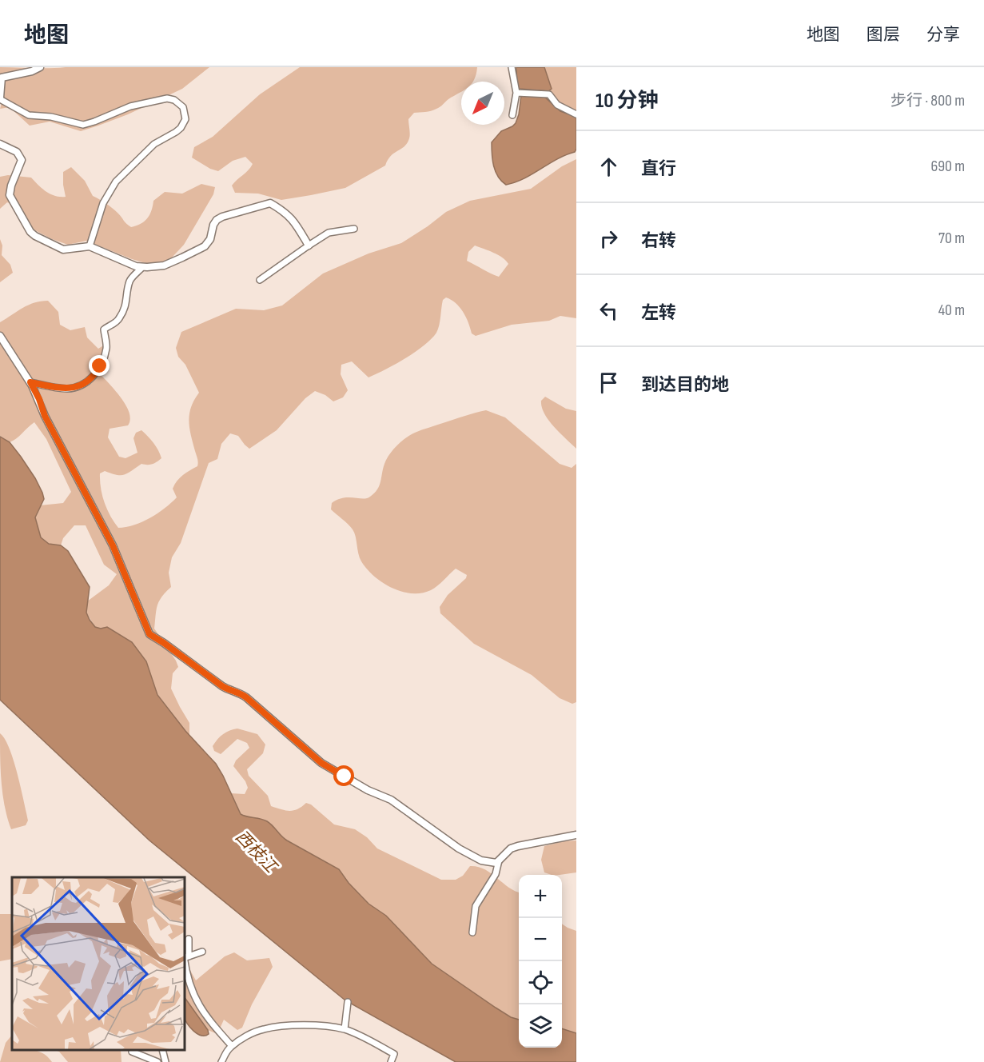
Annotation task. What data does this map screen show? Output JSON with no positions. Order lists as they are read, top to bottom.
{
  "water": ["西枝江"],
  "north": "bottom left",
  "page": {
    "header": "地图",
    "nav": ["地图", "图层", "分享"],
    "heading": ["10 分钟", "步行 · 800 m"],
    "list": [
      ["直行", "690 m"],
      ["右转", "70 m"],
      ["左转", "40 m"],
      "到达目的地"
    ],
    "map_buttons": ["+", "−"]
  }
}
